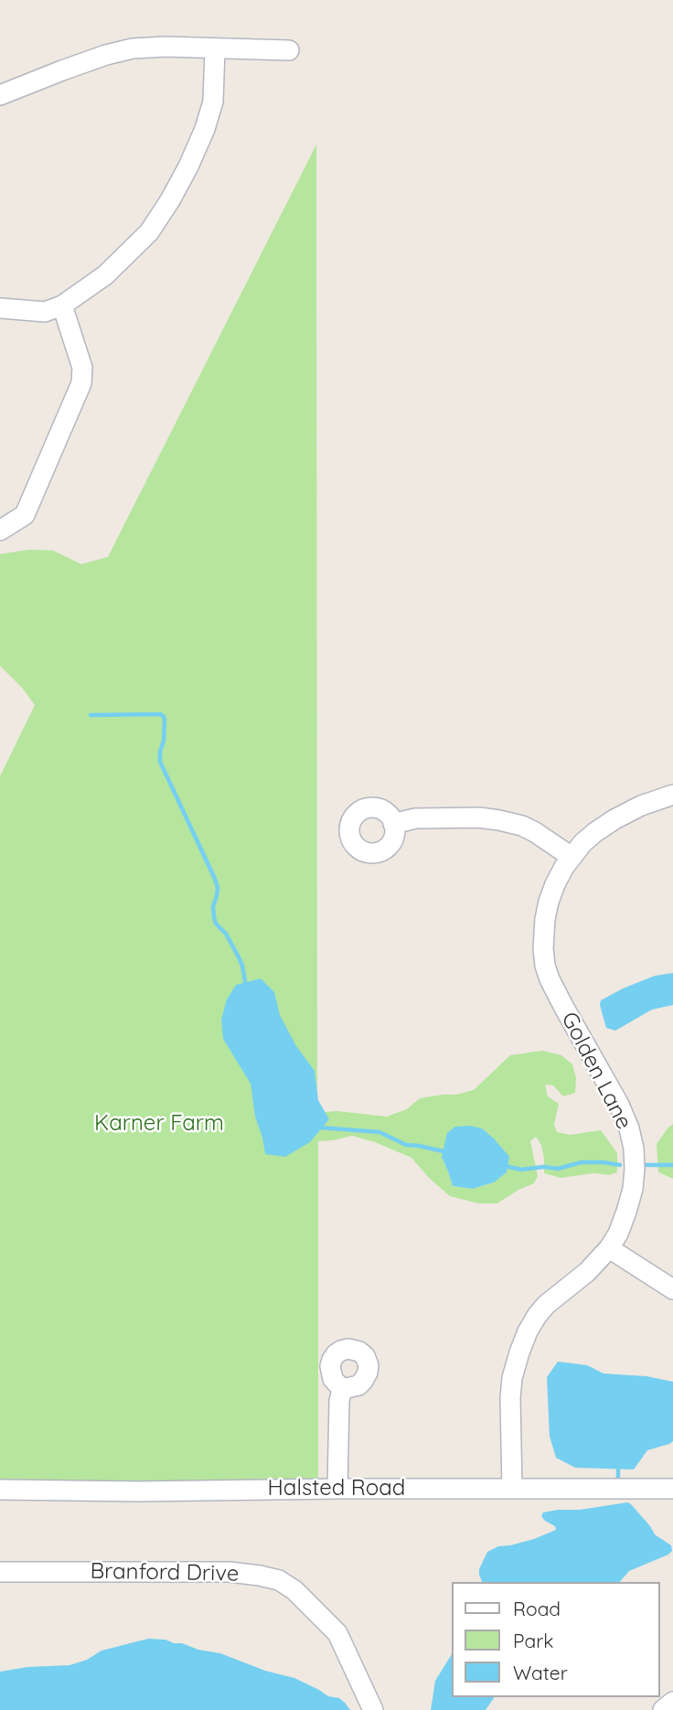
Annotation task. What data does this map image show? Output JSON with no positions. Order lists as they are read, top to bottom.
{
  "streets": {
    "street": ["Golden Lane", "Halsted Road", "Branford Drive"]
  },
  "crossings": [
    ["Golden Lane", "Halsted Road"]
  ],
  "parks": ["Karner Farm"],
  "legend": ["Road", "Park", "Water"]
}
